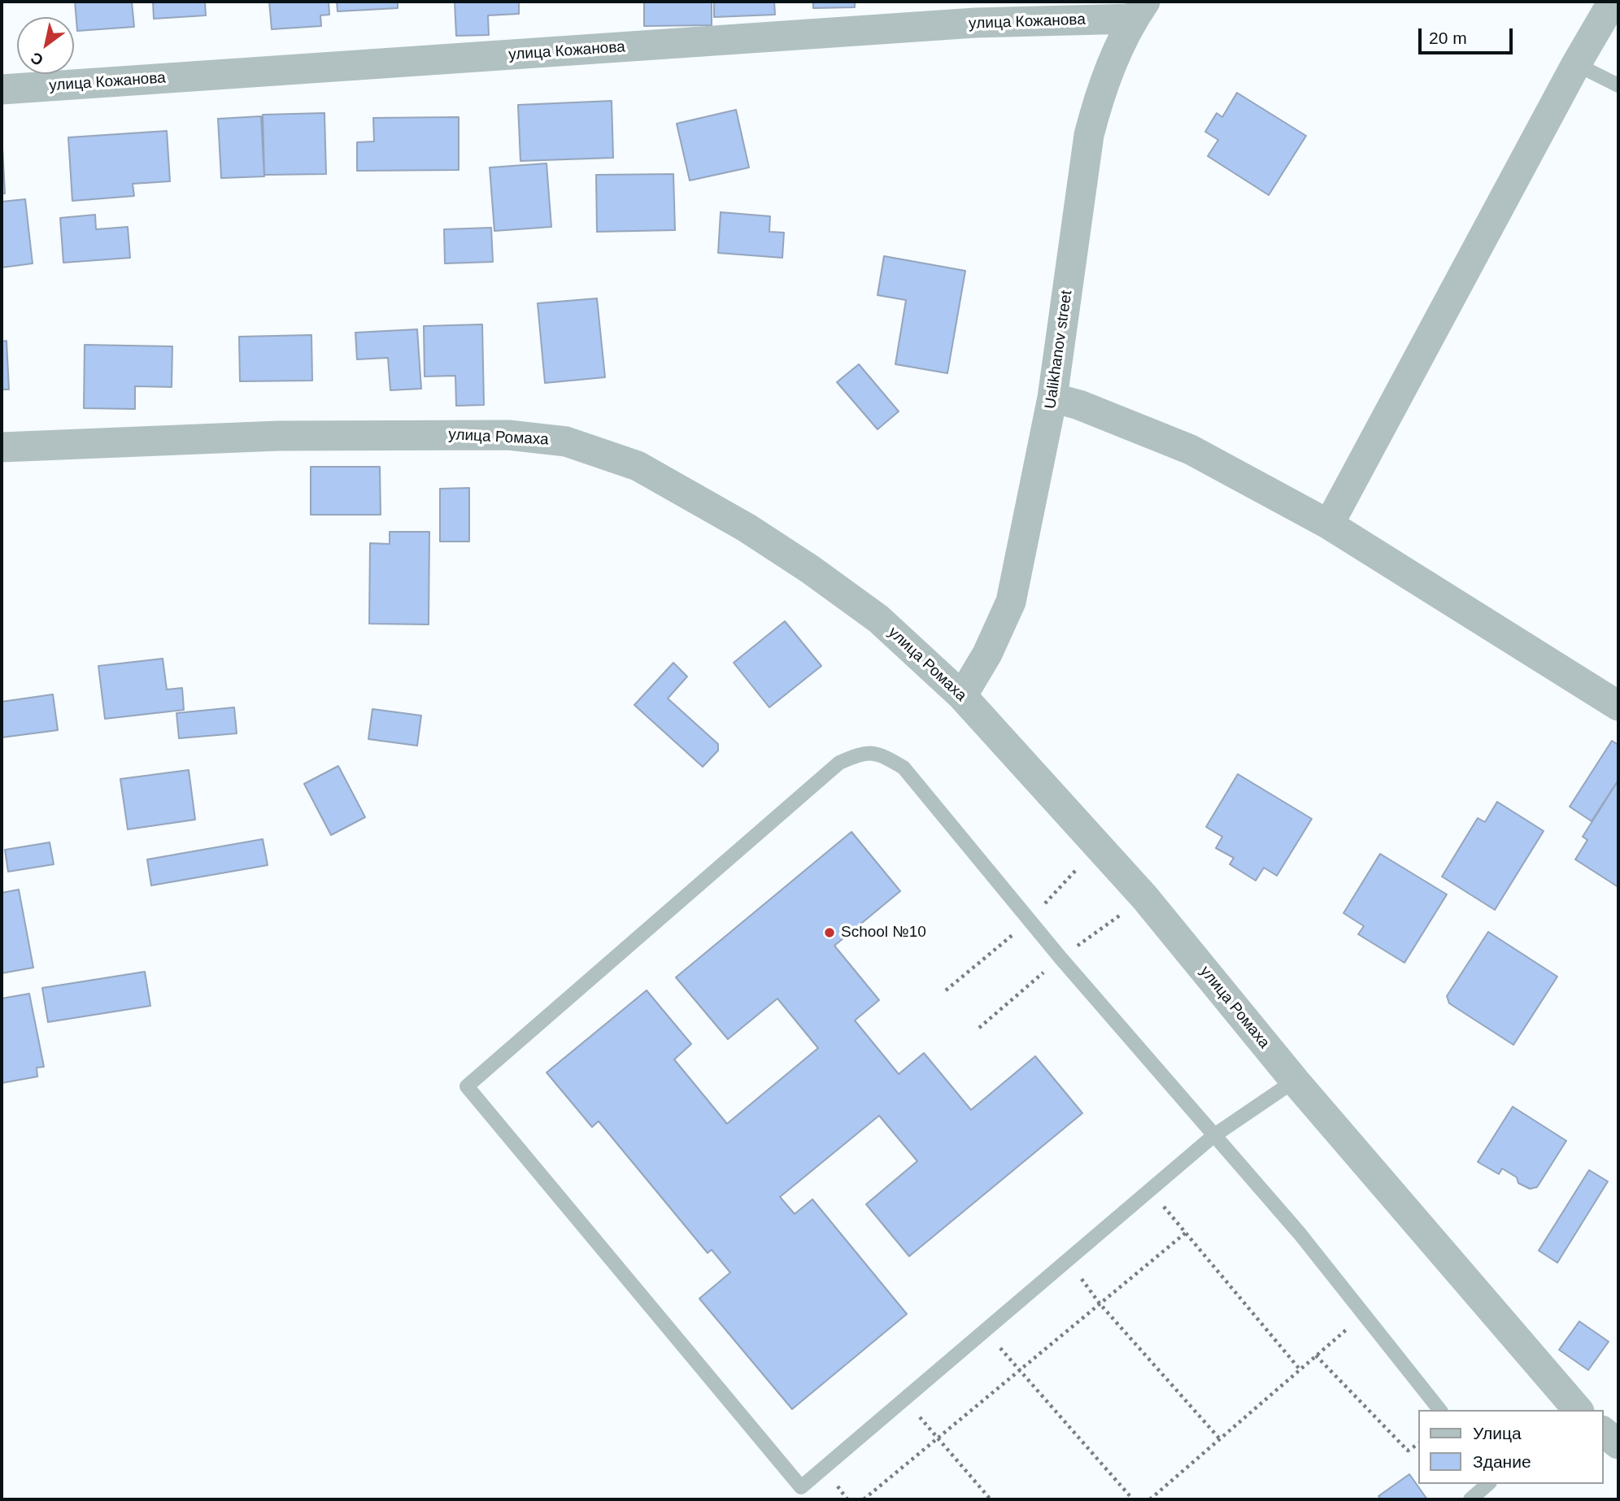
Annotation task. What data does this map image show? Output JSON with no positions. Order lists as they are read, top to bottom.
{
  "streets": {
    "street": ["улица Кожанова", "Ualikhanov street", "улица Ромаха"]
  },
  "crossings": [
    ["улица Кожанова", "Ualikhanov street"],
    ["Ualikhanov street", "улица Ромаха"]
  ],
  "places": ["School №10"],
  "legend": ["Улица", "Здание"],
  "scale_bar": "20 m",
  "north": "bottom left"
}
